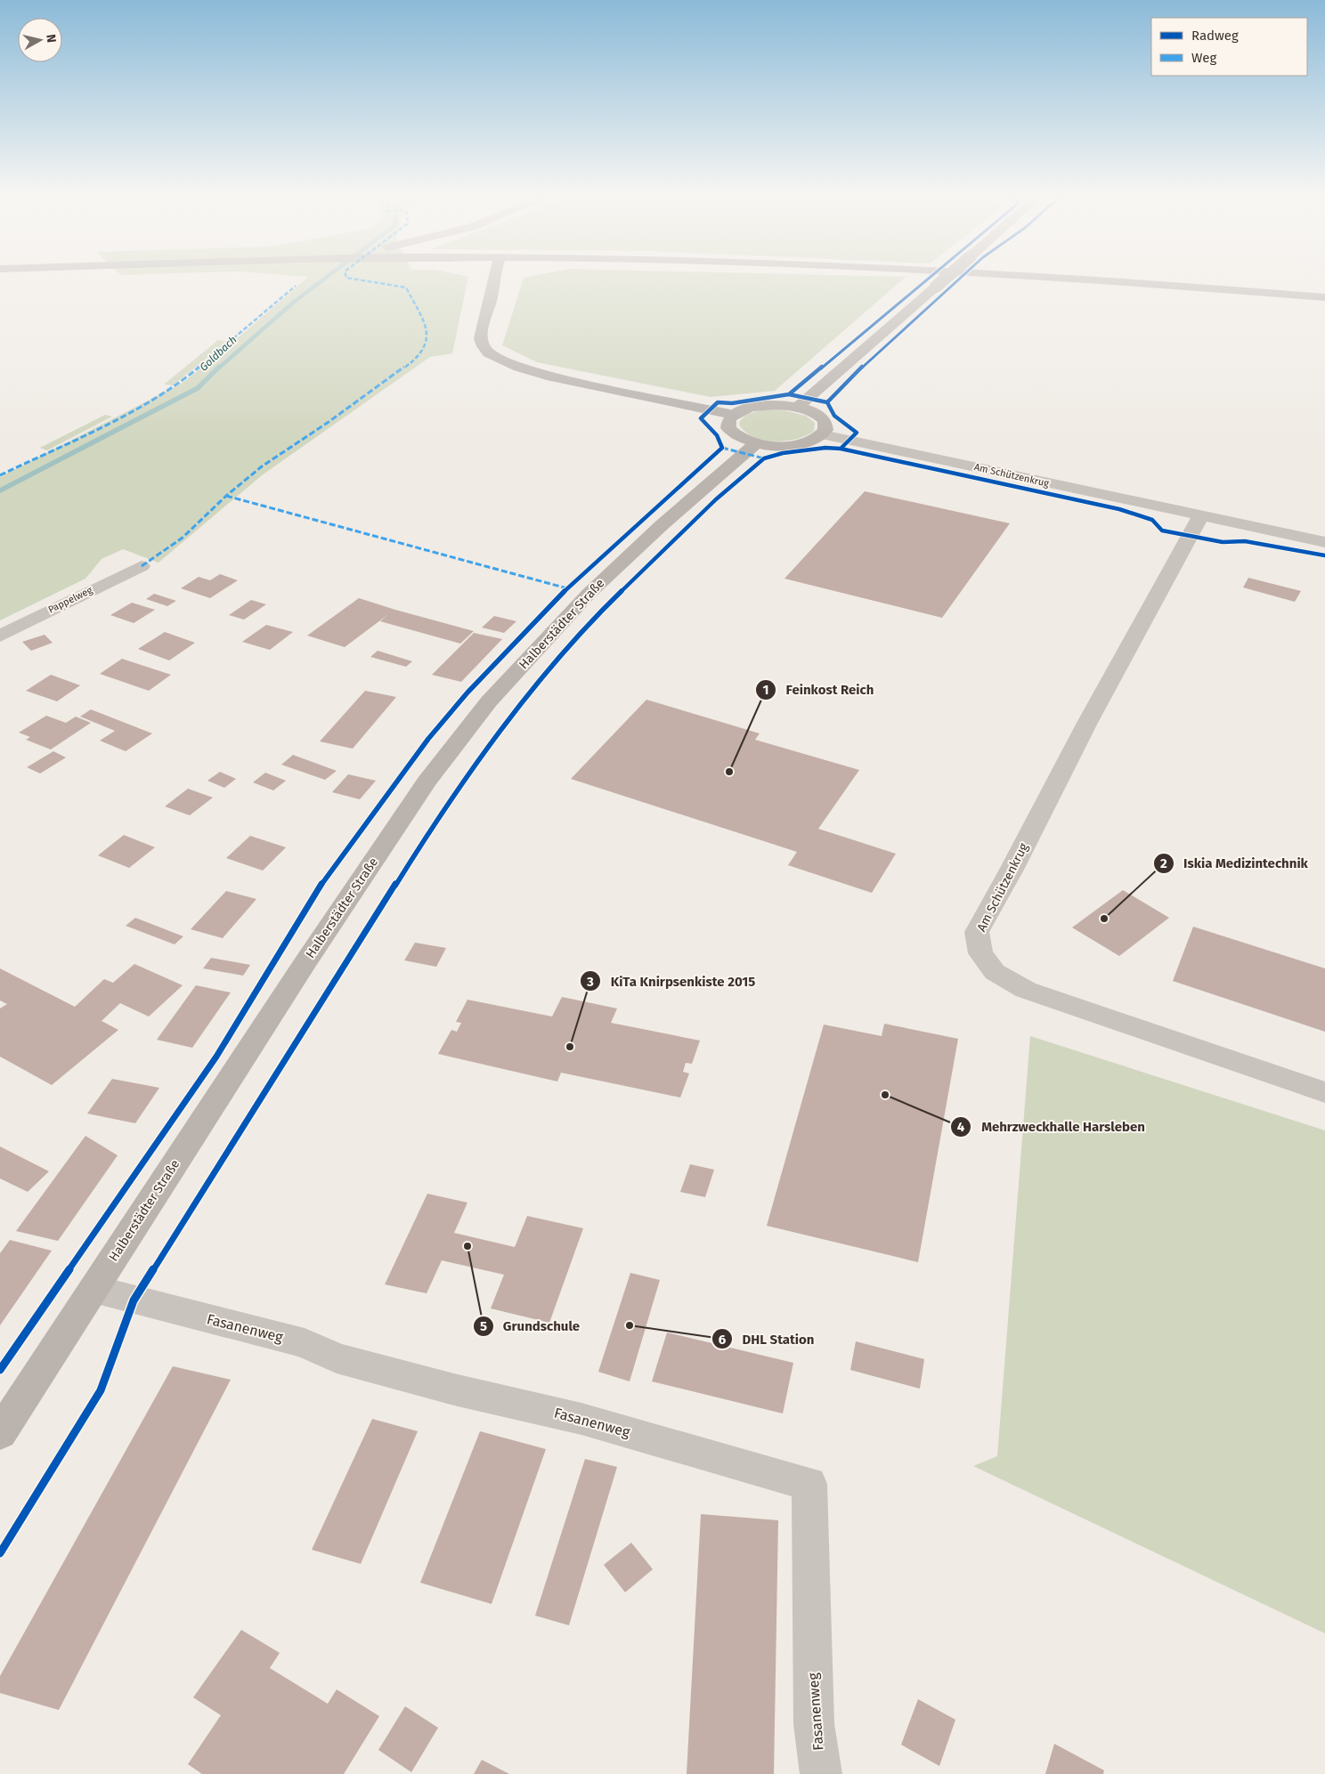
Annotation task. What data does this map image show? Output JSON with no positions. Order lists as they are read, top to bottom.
{
  "streets": {
    "main road": ["Halberstädter Straße"],
    "street": ["Am Schützenkrug", "Pappelweg", "Fasanenweg"]
  },
  "crossings": [
    ["Halberstädter Straße", "Fasanenweg"]
  ],
  "water": ["Goldbach"],
  "places": [
    "Feinkost Reich",
    "Iskia Medizintechnik",
    "KiTa Knirpsenkiste 2015",
    "Mehrzweckhalle Harsleben",
    "Grundschule",
    "DHL Station"
  ],
  "legend": ["Radweg", "Weg"],
  "north": "right"
}
